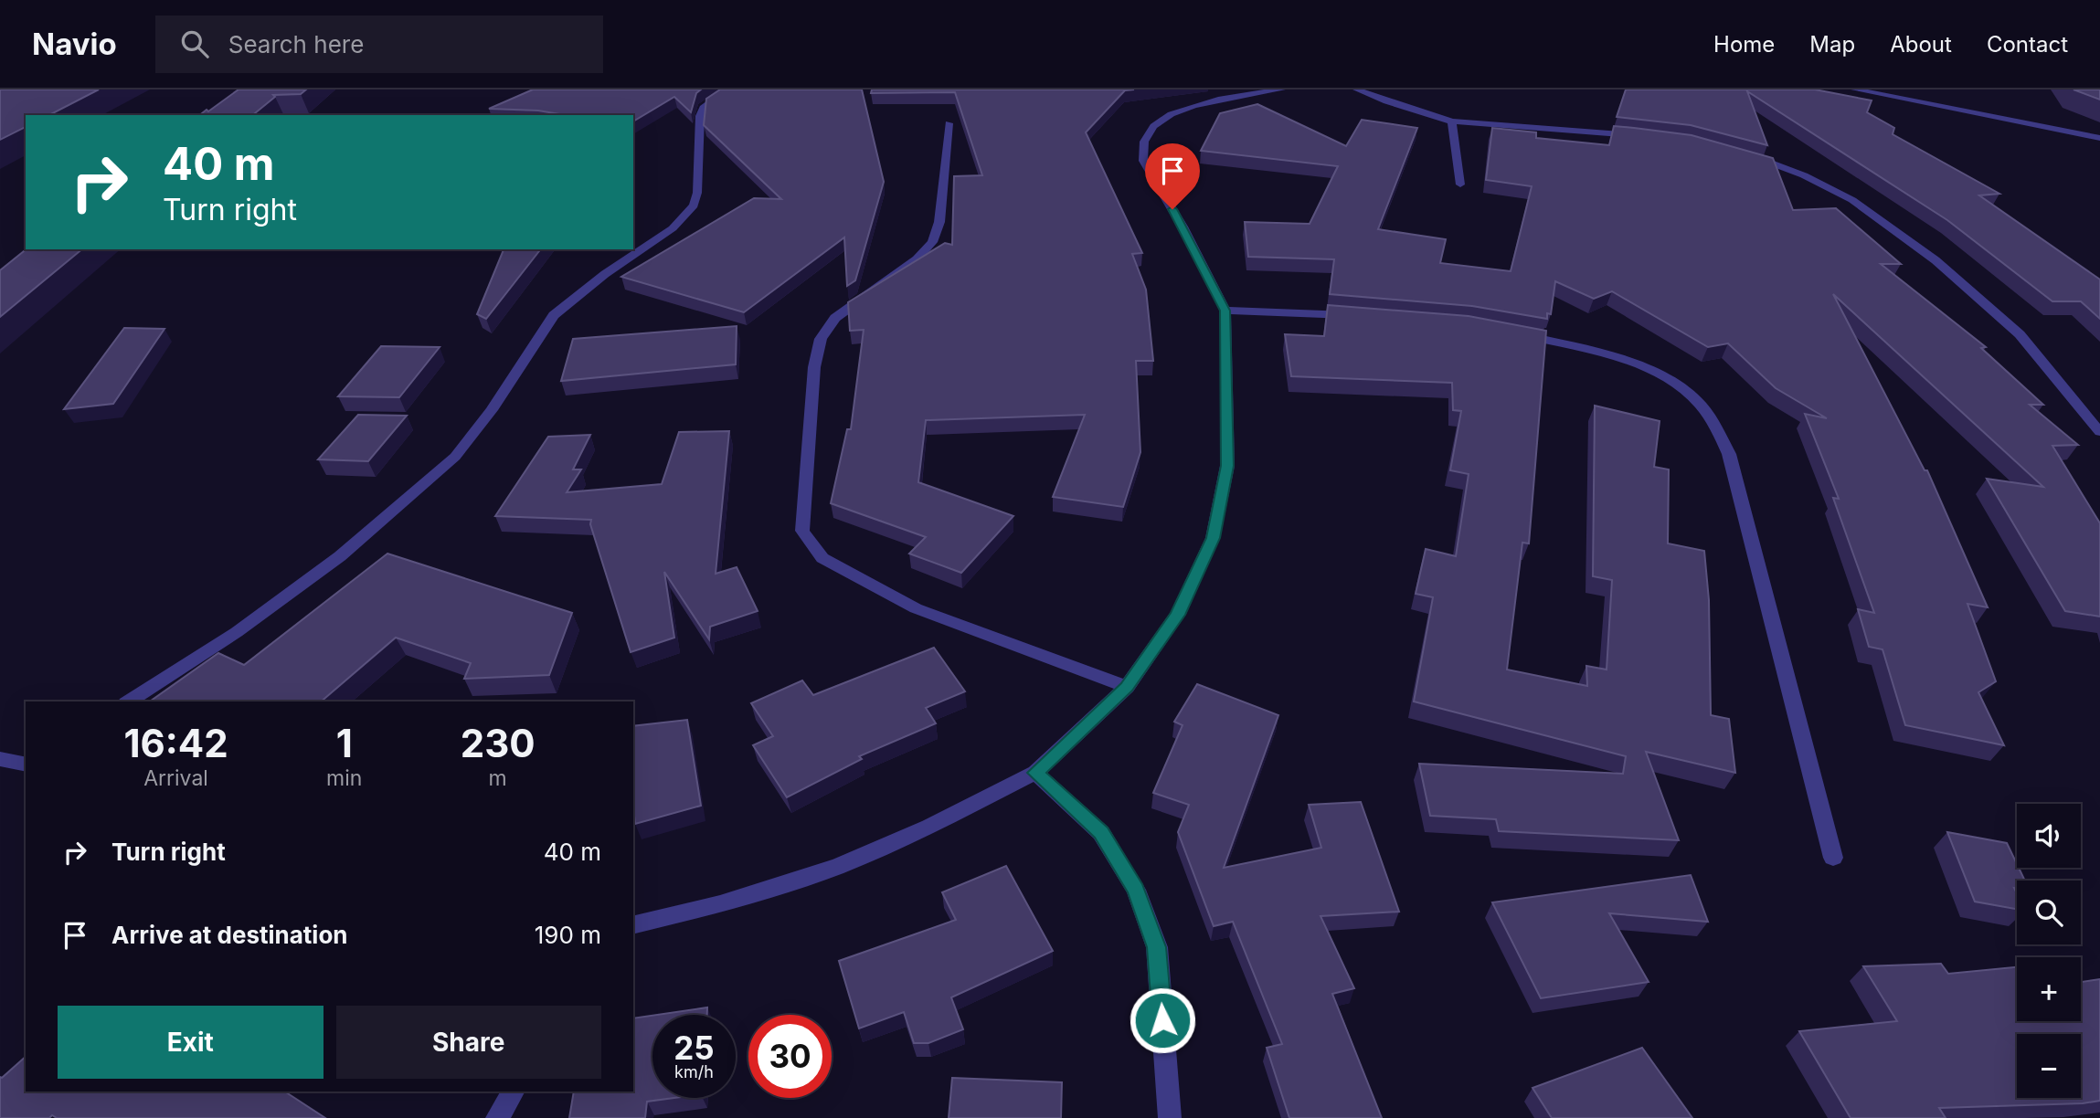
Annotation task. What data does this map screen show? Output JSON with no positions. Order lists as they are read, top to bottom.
{
  "page": {
    "header": "Navio",
    "search": "Search here",
    "nav": [
      "Home",
      "Map",
      "About",
      "Contact"
    ],
    "turn": ["40 m", "Turn right"],
    "eta": [
      "16:42",
      "Arrival",
      "1",
      "min",
      "230",
      "m"
    ],
    "map_buttons": ["+", "−"],
    "list": [
      {
        "name": "Turn right",
        "value": "40 m"
      },
      {
        "name": "Arrive at destination",
        "value": "190 m"
      }
    ],
    "buttons": ["Exit", "Share"],
    "speed": "25 km/h",
    "limit": "30"
  }
}
